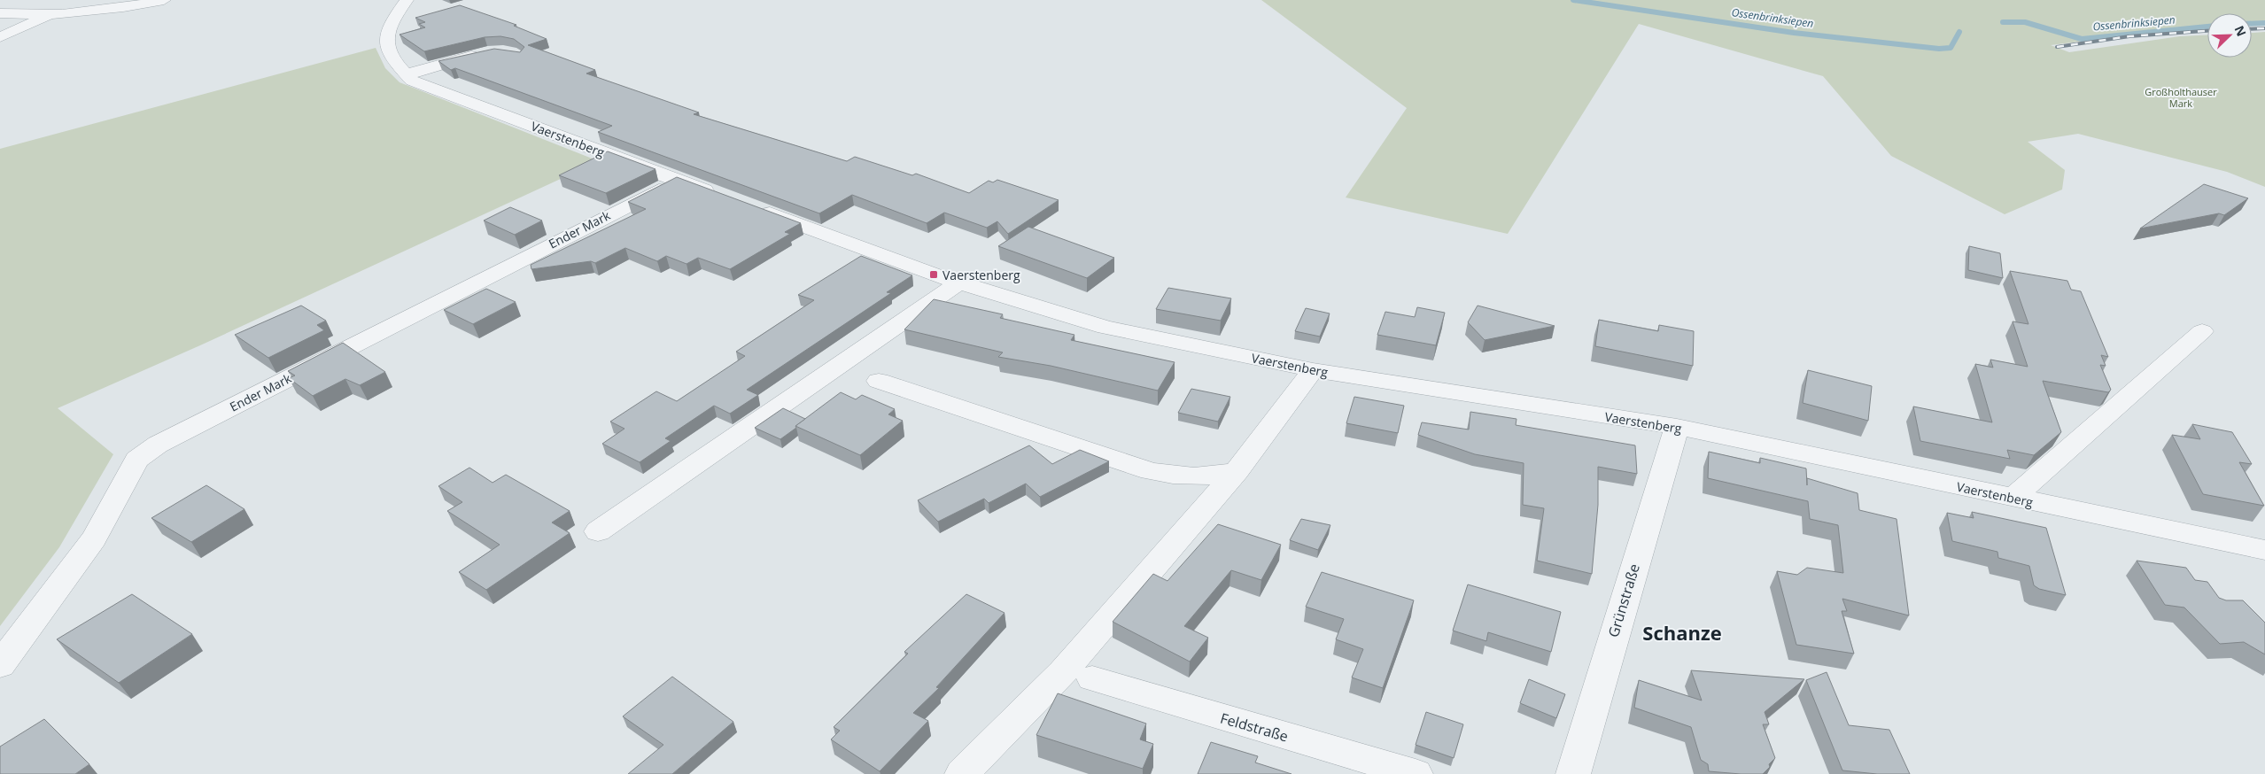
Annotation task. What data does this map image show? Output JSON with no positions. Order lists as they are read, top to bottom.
{
  "streets": {
    "street": [
      "Vaerstenberg",
      "Ender Mark",
      "Grünstraße",
      "Feldstraße"
    ]
  },
  "crossings": [
    ["Vaerstenberg", "Ender Mark"],
    ["Vaerstenberg", "Grünstraße"]
  ],
  "districts": ["Schanze"],
  "water": ["Ossenbrinksiepen"],
  "parks": ["Großholthauser Mark"],
  "places": {
    "transit": ["Vaerstenberg"]
  },
  "north": "top right"
}
